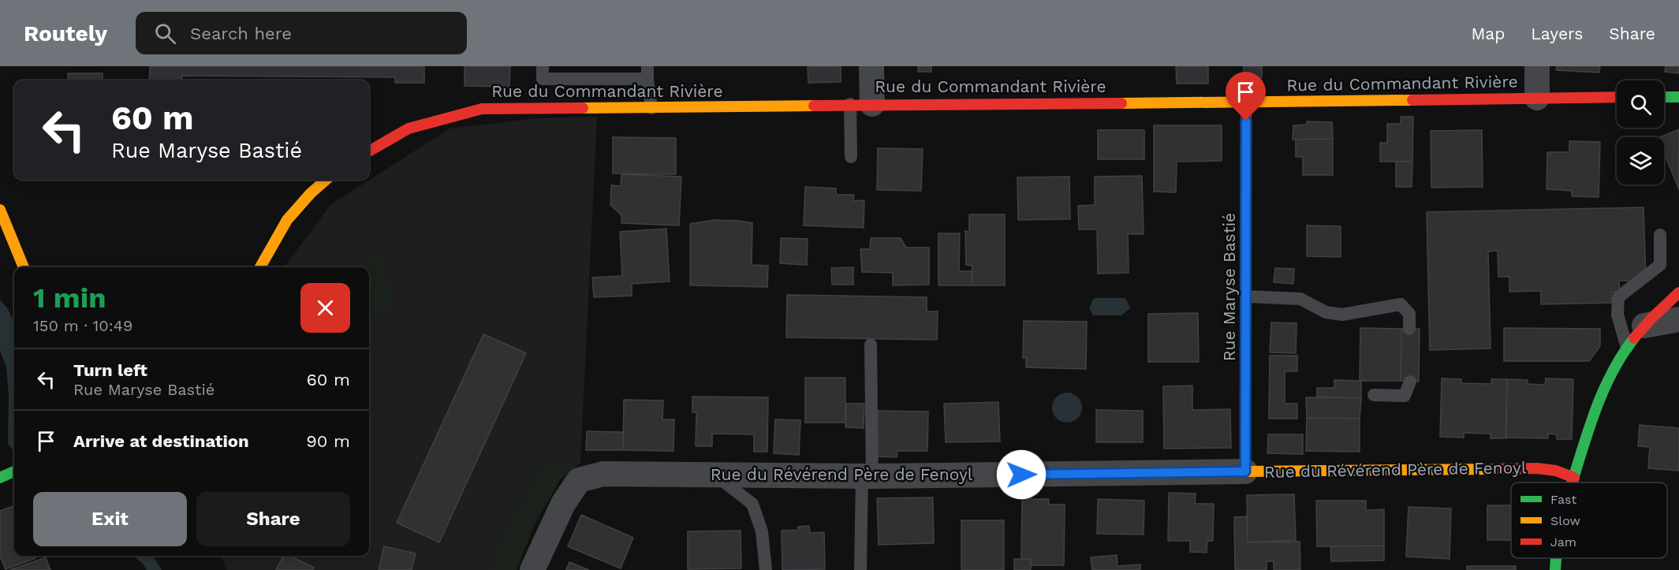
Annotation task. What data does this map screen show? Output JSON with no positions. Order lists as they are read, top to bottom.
{
  "streets": {
    "street": ["Rue du Commandant Rivière", "Rue Maryse Bastié", "Rue du Révérend Père de Fenoyl"]
  },
  "crossings": [
    ["Rue du Commandant Rivière", "Rue Maryse Bastié"],
    ["Rue Maryse Bastié", "Rue du Révérend Père de Fenoyl"]
  ],
  "legend": ["Fast", "Slow", "Jam"],
  "page": {
    "header": "Routely",
    "search": "Search here",
    "nav": ["Map", "Layers", "Share"],
    "turn": ["60 m", "Rue Maryse Bastié"],
    "heading": ["1 min", "150 m · 10:49"],
    "list": [
      {
        "name": "Turn left",
        "note": "Rue Maryse Bastié",
        "value": "60 m"
      },
      {
        "name": "Arrive at destination",
        "value": "90 m"
      }
    ],
    "buttons": ["Exit", "Share"]
  }
}
